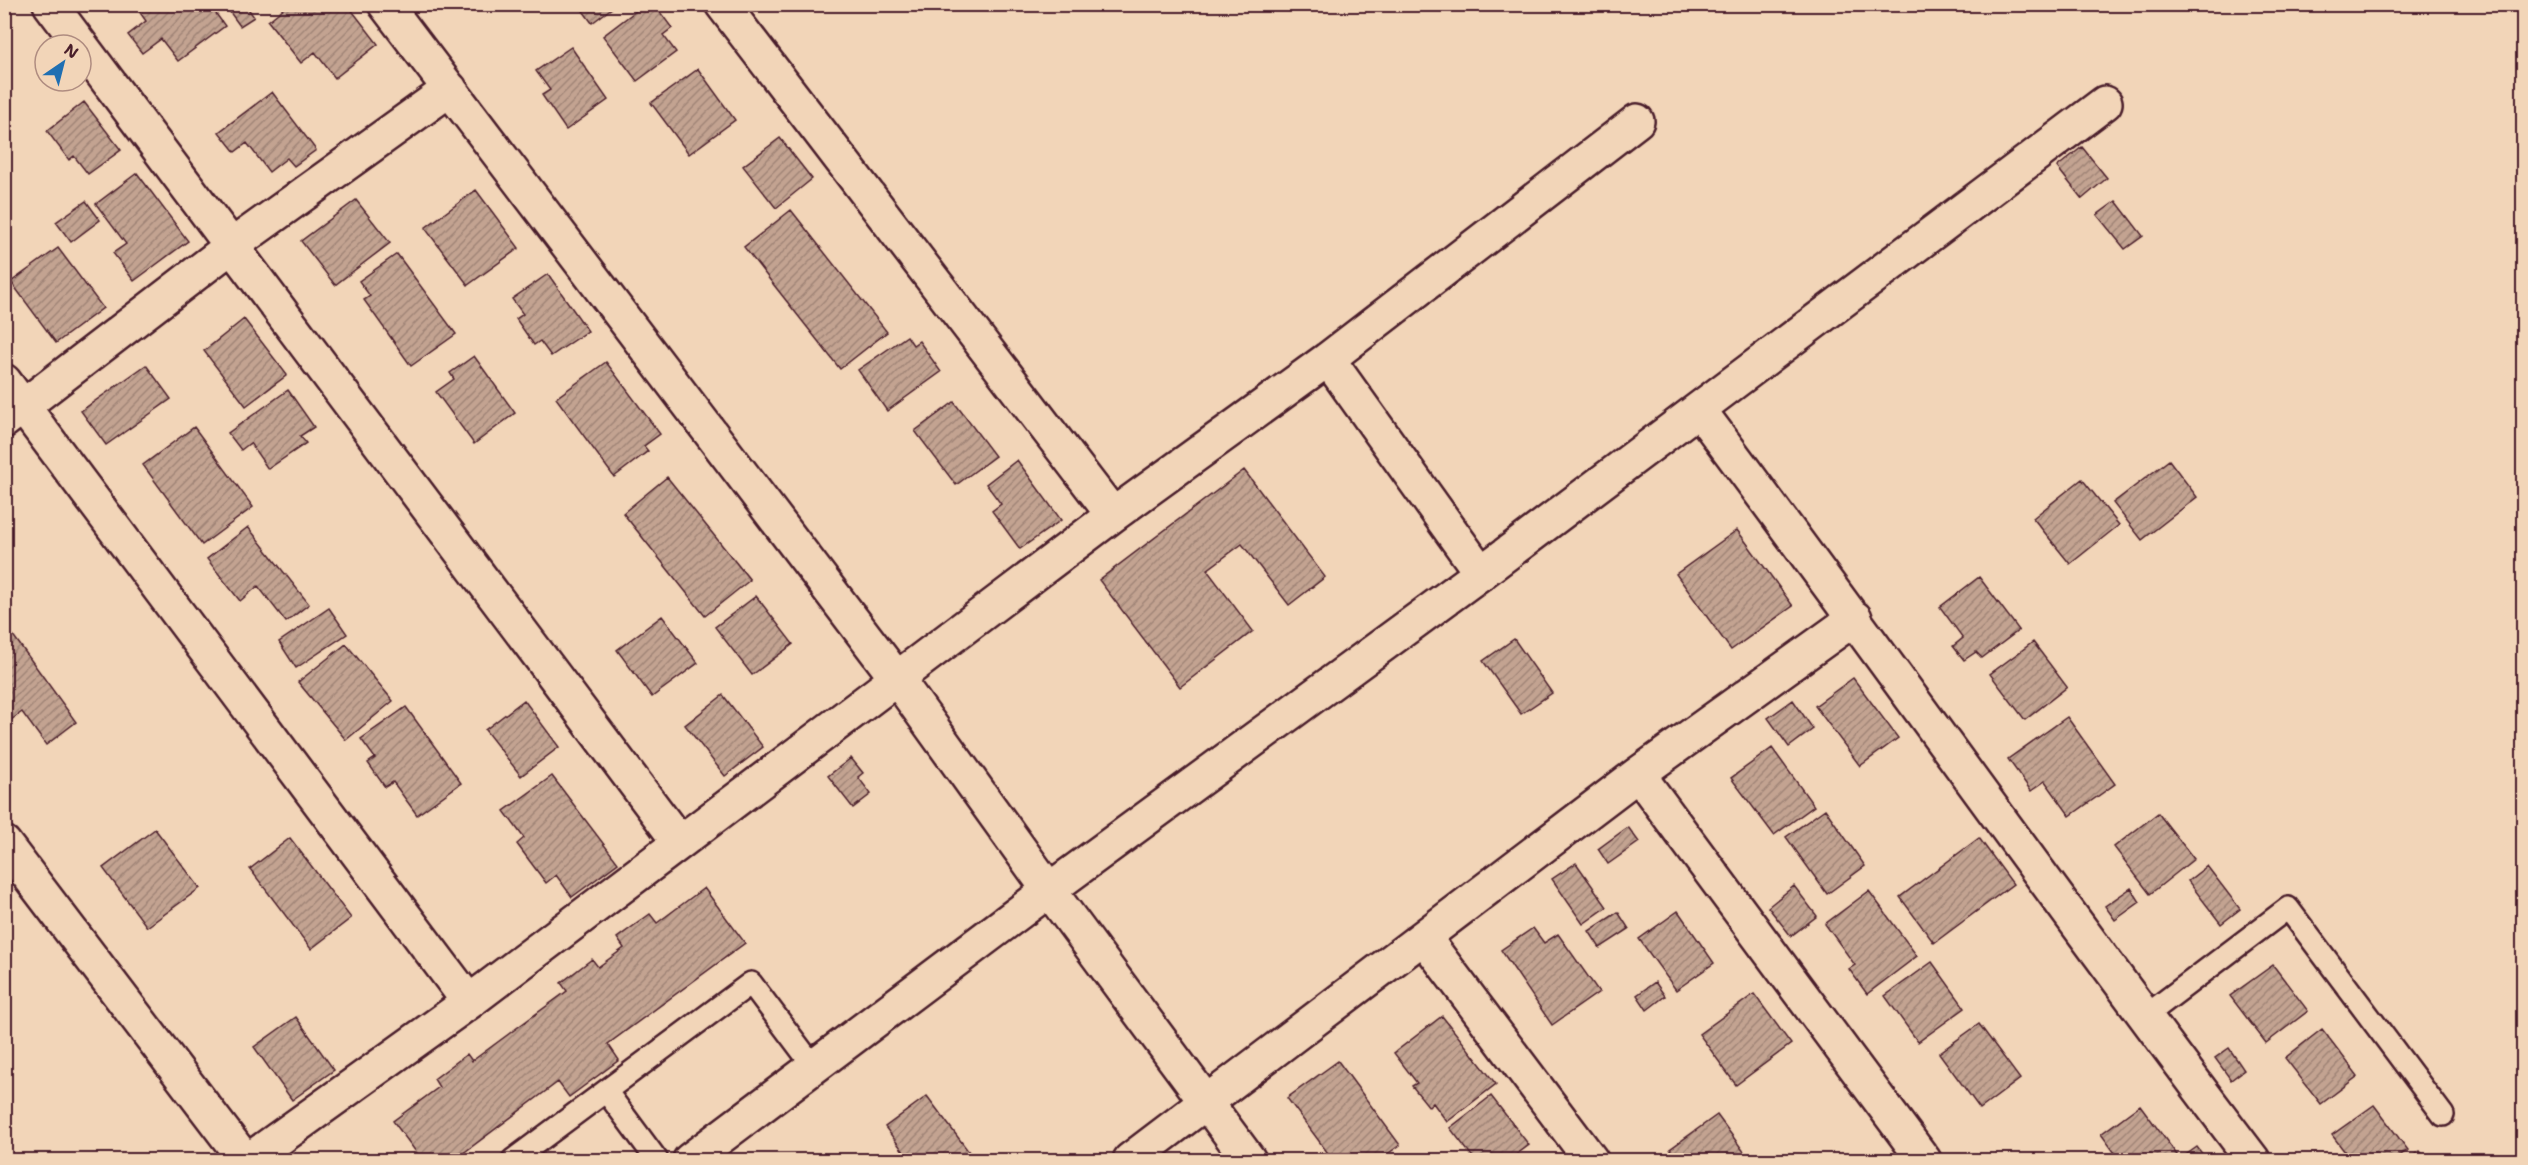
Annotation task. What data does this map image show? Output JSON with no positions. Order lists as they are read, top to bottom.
{
  "north": "top right"
}
